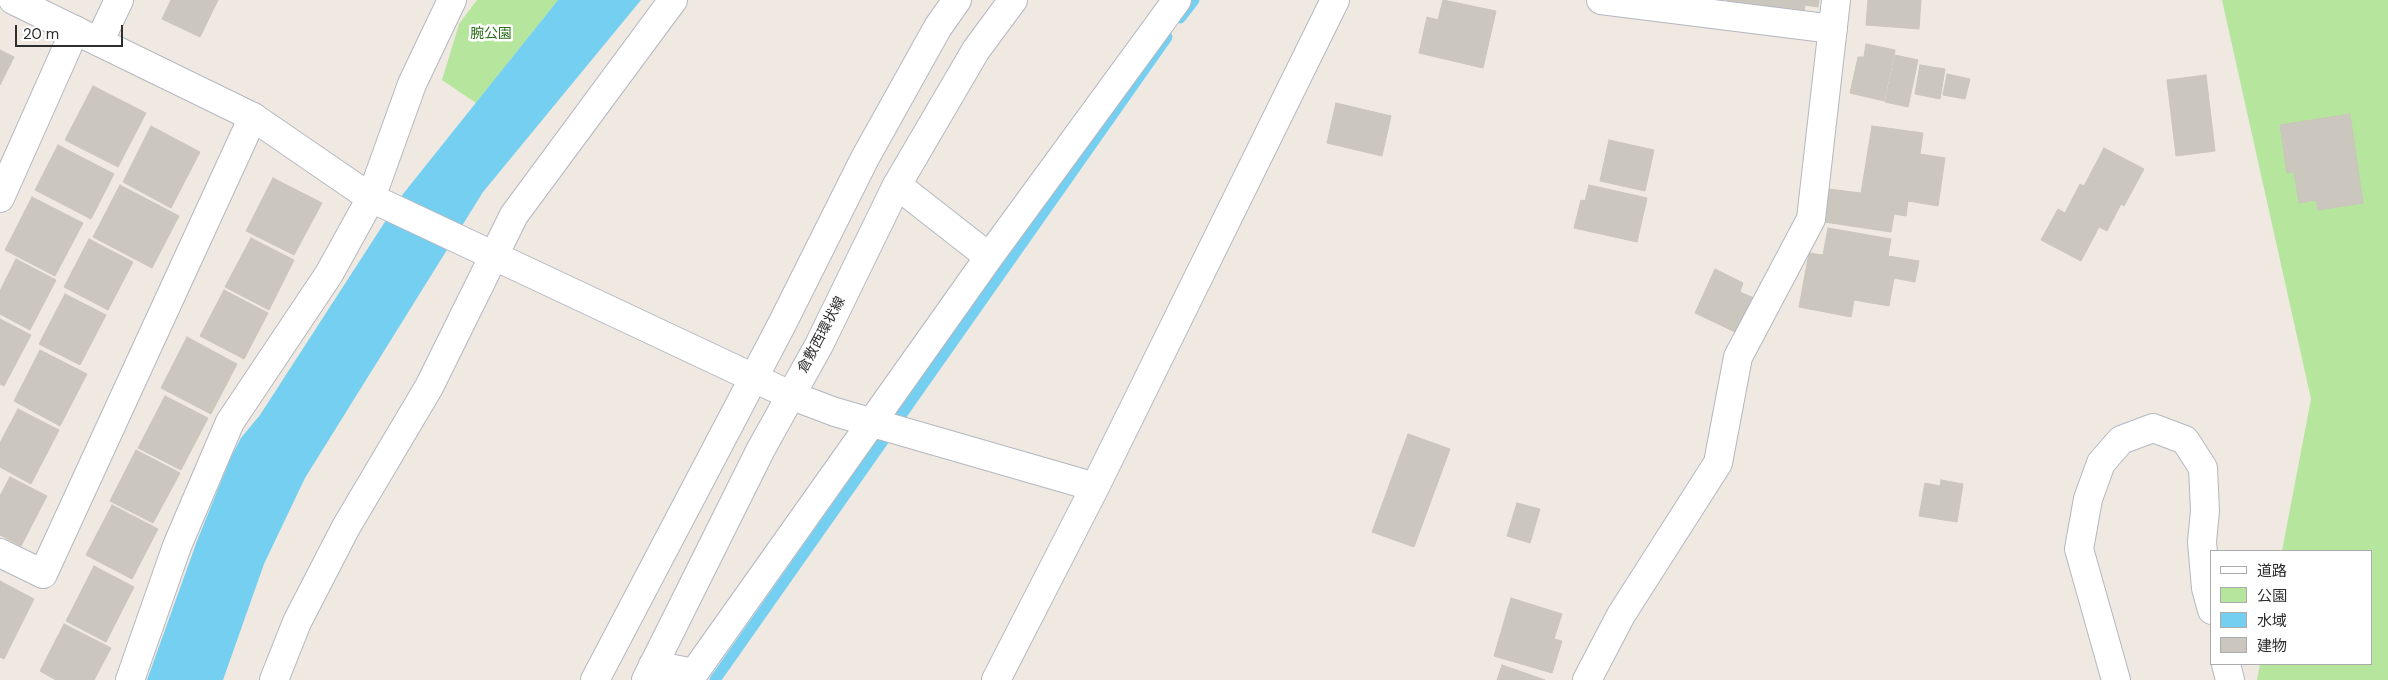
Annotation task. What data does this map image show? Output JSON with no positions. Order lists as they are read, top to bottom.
{
  "streets": {
    "street": ["倉敷西環状線"]
  },
  "parks": ["腕公園"],
  "legend": [
    "道路",
    "公園",
    "水域",
    "建物"
  ],
  "scale_bar": "20 m"
}
